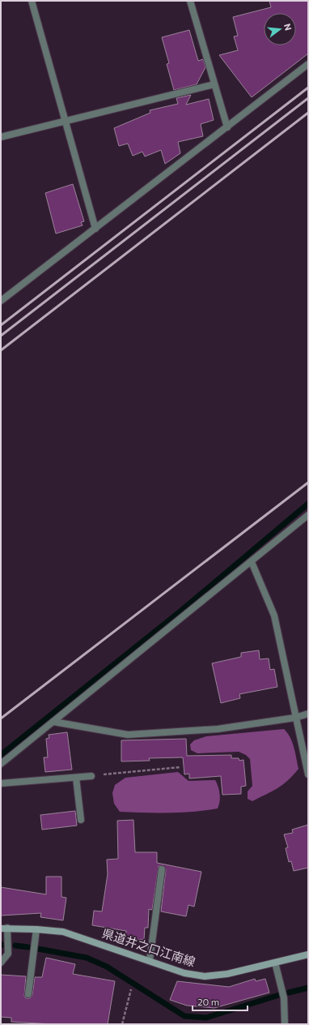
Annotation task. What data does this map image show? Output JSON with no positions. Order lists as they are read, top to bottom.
{
  "streets": {
    "main road": ["県道井之口江南線"]
  },
  "scale_bar": "20 m",
  "north": "right"
}
